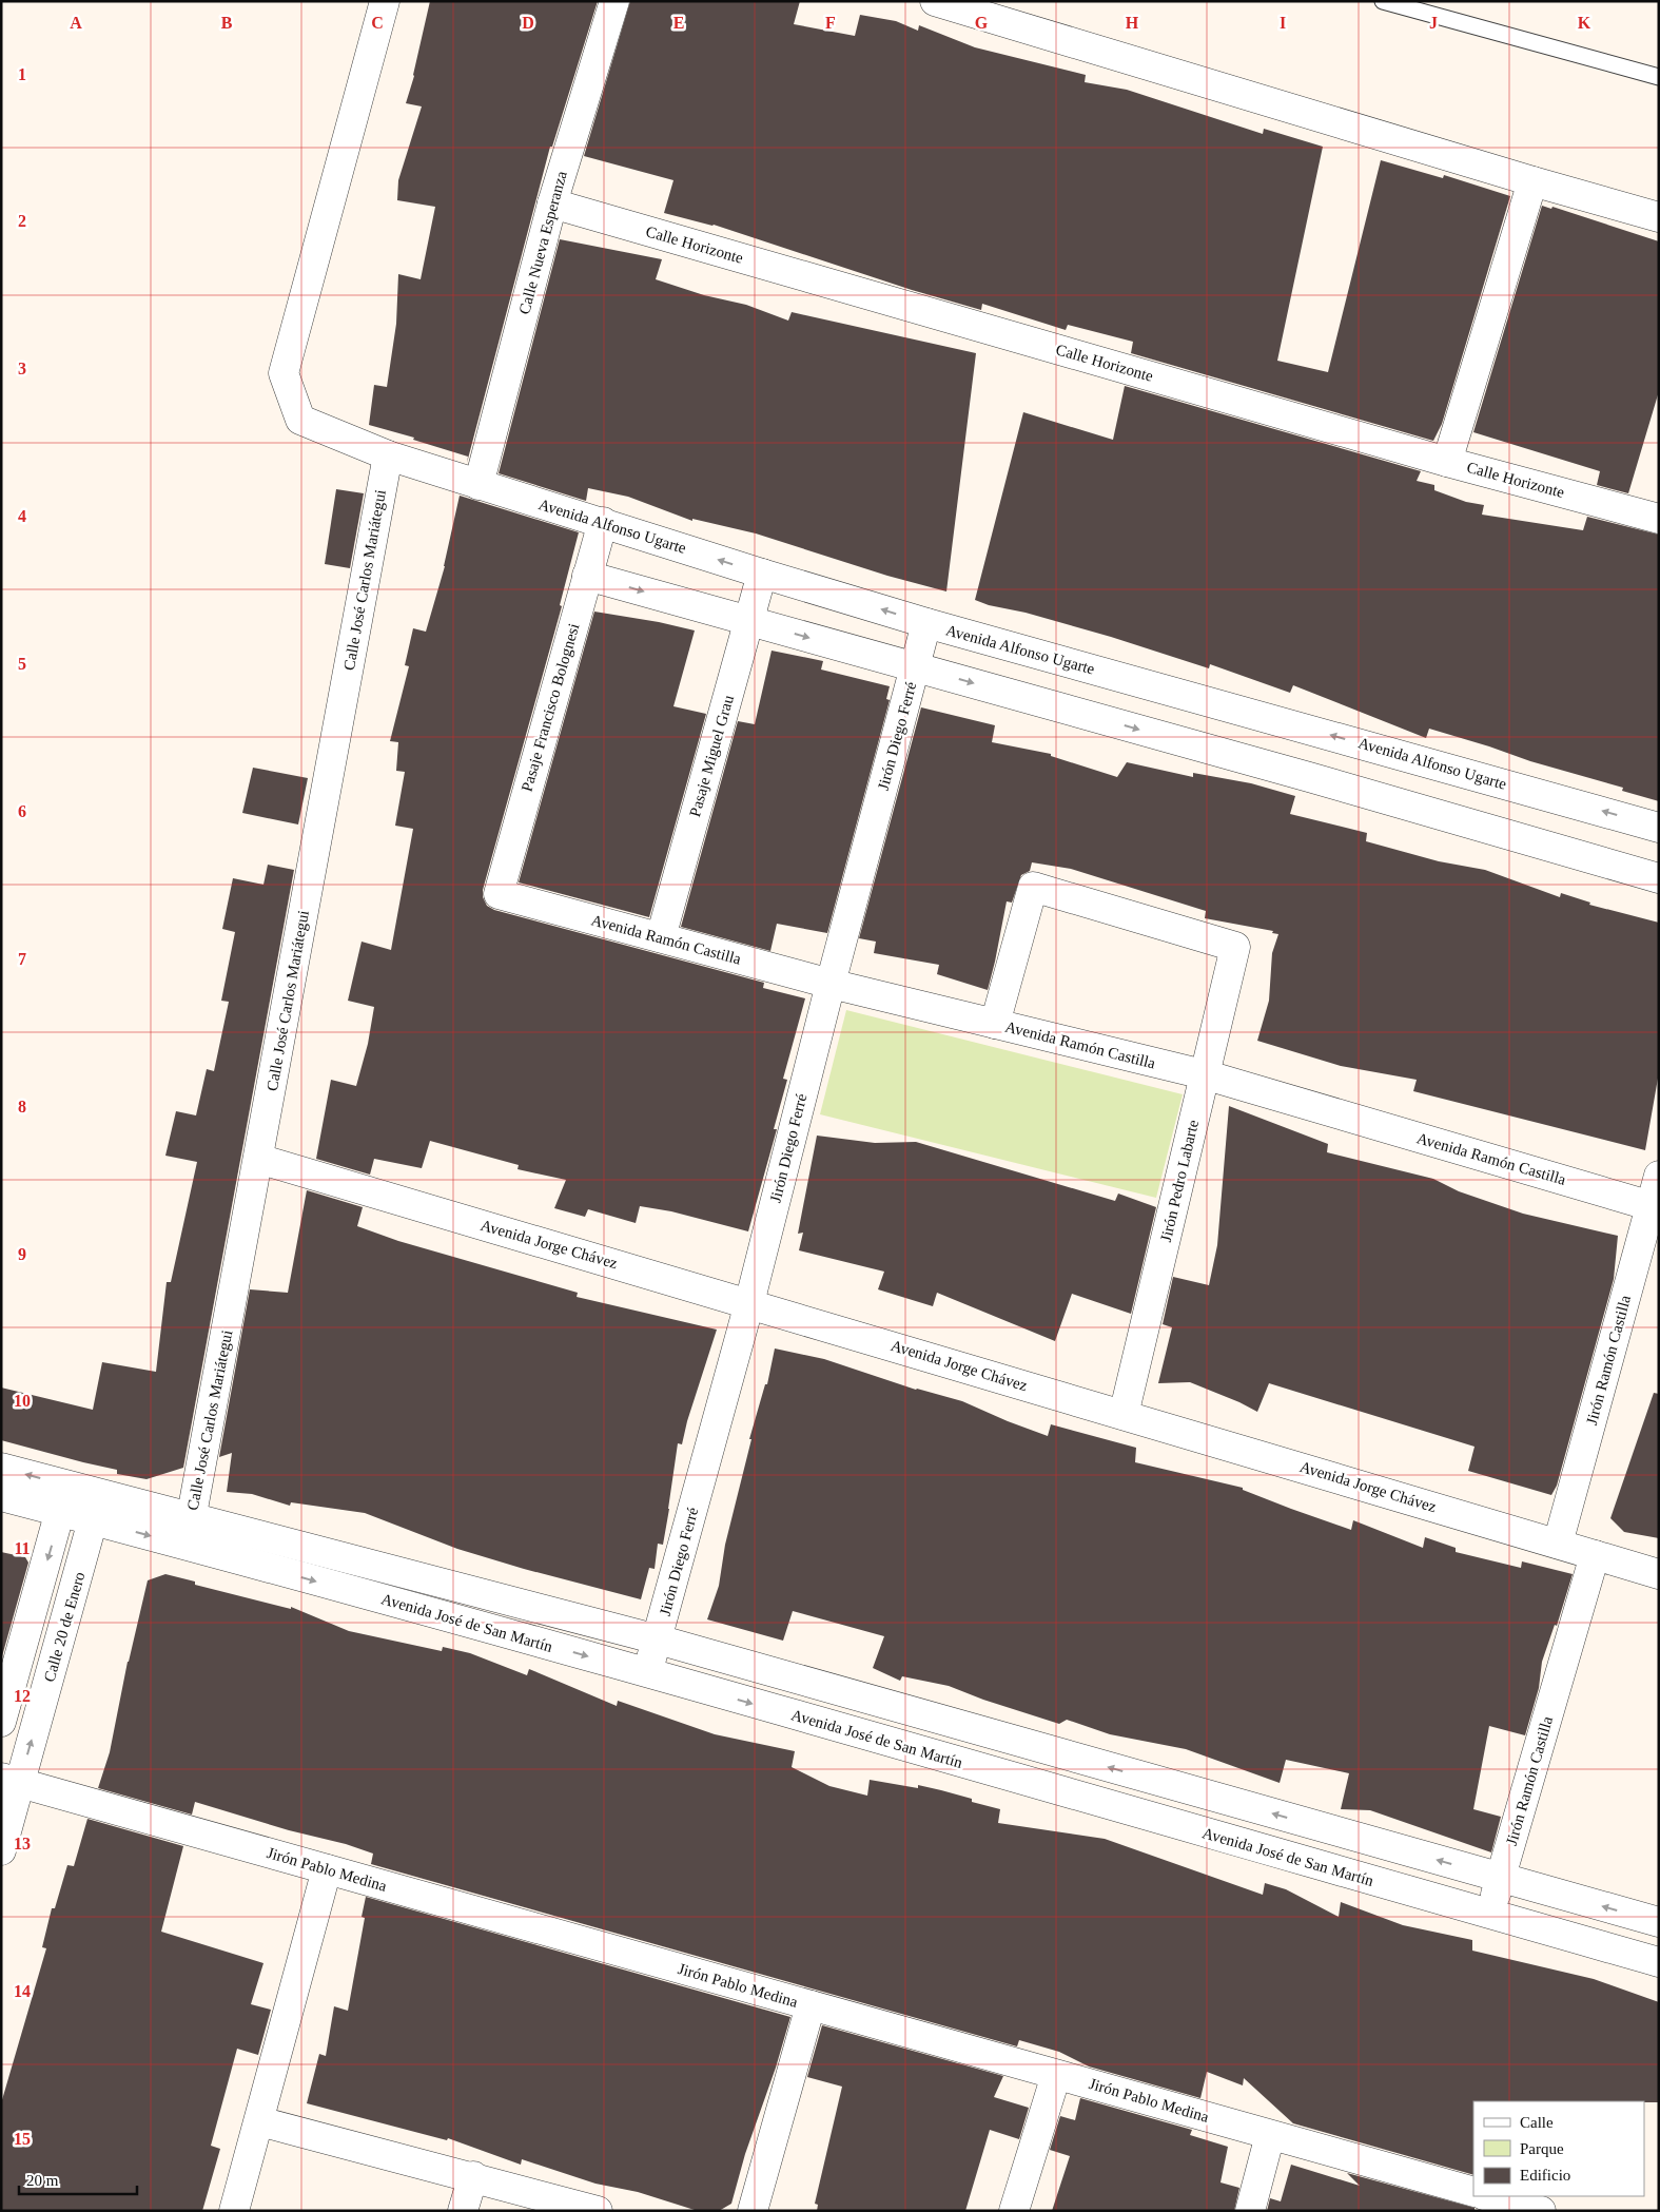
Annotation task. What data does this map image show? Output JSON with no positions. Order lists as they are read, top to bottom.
{
  "streets": {
    "street": [
      "Calle Nueva Esperanza",
      "Calle Horizonte",
      "Avenida Alfonso Ugarte",
      "Calle José Carlos Mariátegui",
      "Pasaje Francisco Bolognesi",
      "Jirón Diego Ferré",
      "Pasaje Miguel Grau",
      "Avenida Ramón Castilla",
      "Jirón Pedro Labarte",
      "Avenida Jorge Chávez",
      "Jirón Ramón Castilla",
      "Avenida José de San Martín",
      "Calle 20 de Enero",
      "Jirón Pablo Medina"
    ]
  },
  "crossings": [
    ["Calle Nueva Esperanza", "Calle Horizonte"],
    ["Calle Nueva Esperanza", "Avenida Alfonso Ugarte"],
    ["Avenida Alfonso Ugarte", "Calle José Carlos Mariátegui"],
    ["Avenida Alfonso Ugarte", "Pasaje Francisco Bolognesi"],
    ["Avenida Alfonso Ugarte", "Jirón Diego Ferré"],
    ["Avenida Alfonso Ugarte", "Pasaje Miguel Grau"],
    ["Calle José Carlos Mariátegui", "Avenida Jorge Chávez"],
    ["Calle José Carlos Mariátegui", "Avenida José de San Martín"],
    ["Pasaje Francisco Bolognesi", "Avenida Ramón Castilla"],
    ["Jirón Diego Ferré", "Avenida Ramón Castilla"],
    ["Jirón Diego Ferré", "Avenida Jorge Chávez"],
    ["Jirón Diego Ferré", "Avenida José de San Martín"],
    ["Pasaje Miguel Grau", "Avenida Ramón Castilla"],
    ["Avenida Ramón Castilla", "Jirón Pedro Labarte"],
    ["Avenida Ramón Castilla", "Jirón Ramón Castilla"],
    ["Jirón Pedro Labarte", "Avenida Jorge Chávez"],
    ["Avenida Jorge Chávez", "Jirón Ramón Castilla"],
    ["Jirón Ramón Castilla", "Avenida José de San Martín"],
    ["Avenida José de San Martín", "Calle 20 de Enero"],
    ["Calle 20 de Enero", "Jirón Pablo Medina"]
  ],
  "legend": ["Calle", "Parque", "Edificio"],
  "scale_bar": "20 m",
  "grid": {
    "columns": [
      "A",
      "B",
      "C",
      "D",
      "E",
      "F",
      "G",
      "H",
      "I",
      "J",
      "K"
    ],
    "rows": [
      "1",
      "2",
      "3",
      "4",
      "5",
      "6",
      "7",
      "8",
      "9",
      "10",
      "11",
      "12",
      "13",
      "14",
      "15"
    ]
  }
}
